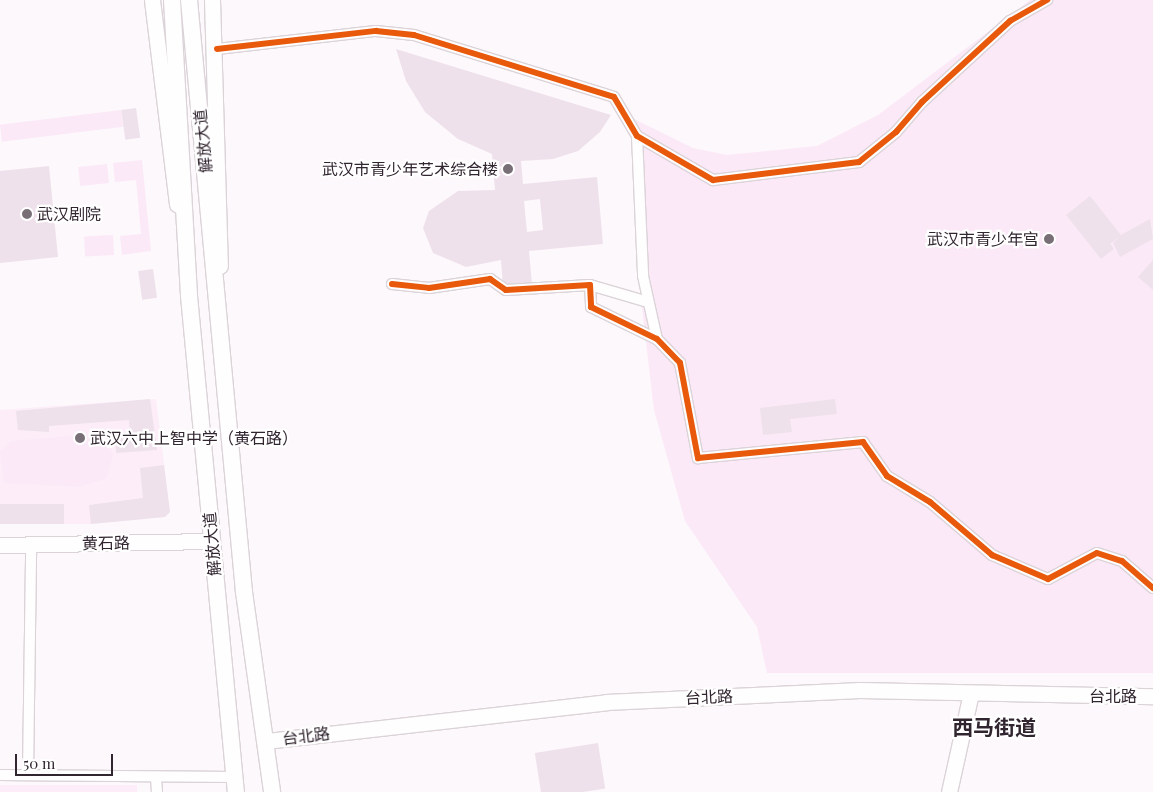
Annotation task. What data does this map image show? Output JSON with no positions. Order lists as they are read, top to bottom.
{
  "streets": {
    "main road": ["解放大道", "黄石路", "台北路"]
  },
  "crossings": [
    ["解放大道", "黄石路"],
    ["解放大道", "台北路"]
  ],
  "districts": ["西马街道"],
  "places": [
    "武汉市青少年艺术综合楼",
    "武汉剧院",
    "武汉市青少年宫",
    "武汉六中上智中学（黄石路）"
  ],
  "scale_bar": "50 m"
}
